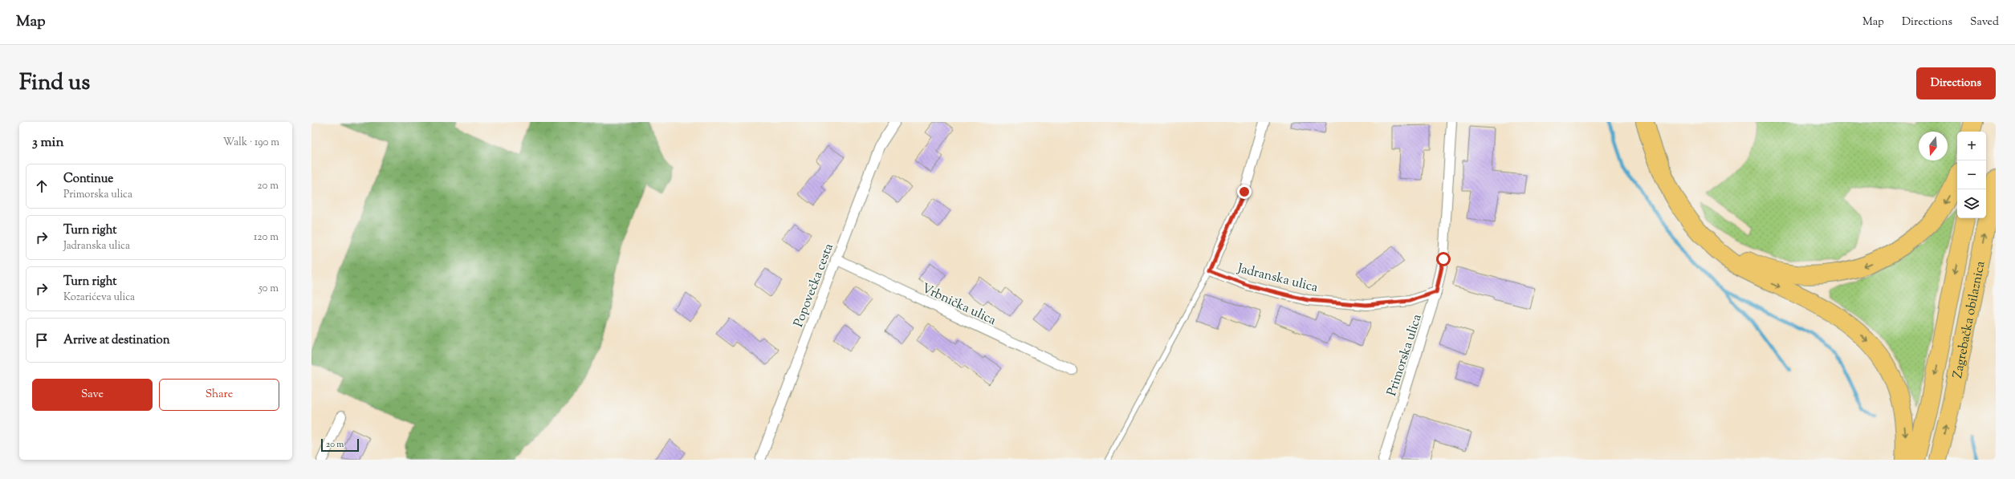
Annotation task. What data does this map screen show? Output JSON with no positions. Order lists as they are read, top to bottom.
{
  "streets": {
    "highway": ["Zagrebačka obilaznica"],
    "street": [
      "Jadranska ulica",
      "Popovečka cesta",
      "Vrbnička ulica",
      "Primorska ulica"
    ]
  },
  "crossings": [
    ["Jadranska ulica", "Primorska ulica"],
    ["Popovečka cesta", "Vrbnička ulica"]
  ],
  "scale_bar": "20 m",
  "north": "bottom",
  "page": {
    "header": "Map",
    "nav": ["Map", "Directions", "Saved"],
    "title": "Find us",
    "buttons": [
      "Directions",
      ["Save", "Share"]
    ],
    "heading": ["3 min", "Walk · 190 m"],
    "map_buttons": ["+", "−"],
    "list": [
      ["Continue", "Primorska ulica", "20 m"],
      ["Turn right", "Jadranska ulica", "120 m"],
      ["Turn right", "Kozarićeva ulica", "50 m"],
      "Arrive at destination"
    ],
    "scale": "20 m"
  }
}
